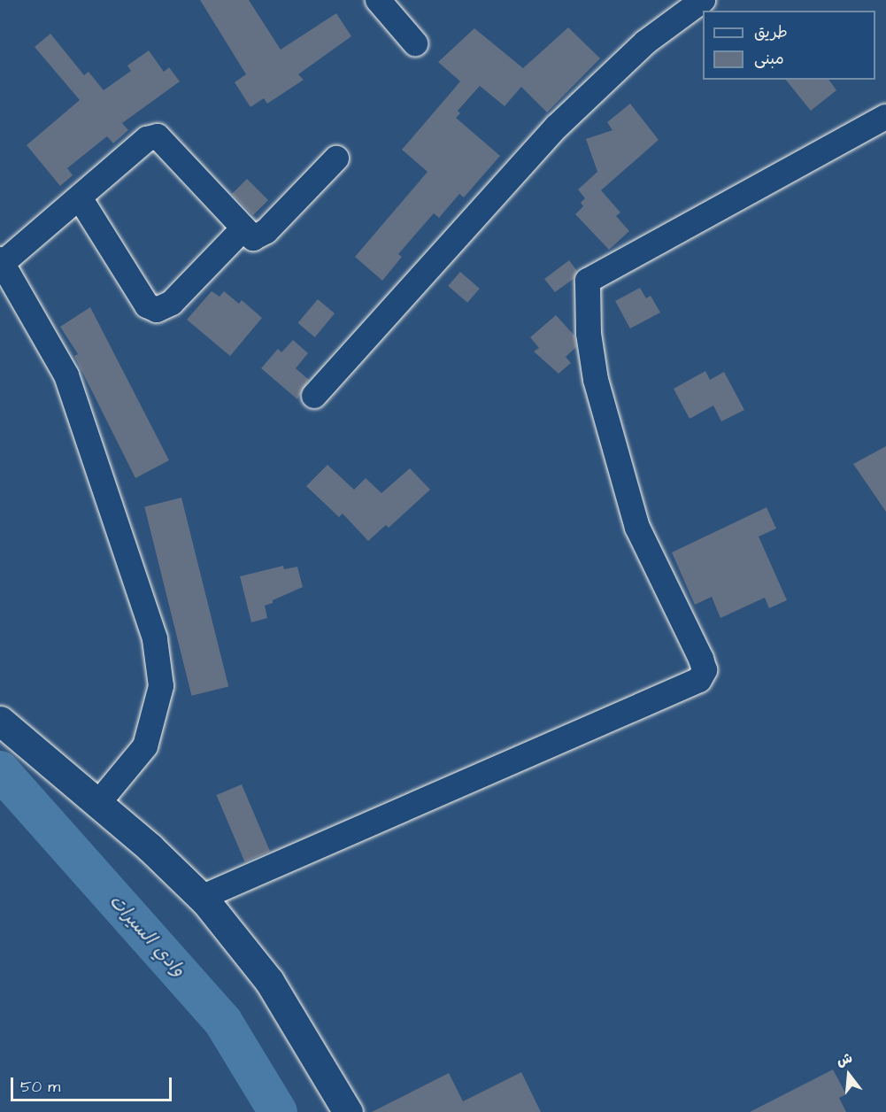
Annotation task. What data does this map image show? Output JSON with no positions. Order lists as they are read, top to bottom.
{
  "water": ["وادي السيرات"],
  "legend": ["طريق", "مبنى"],
  "scale_bar": "50 m",
  "north": "top"
}
